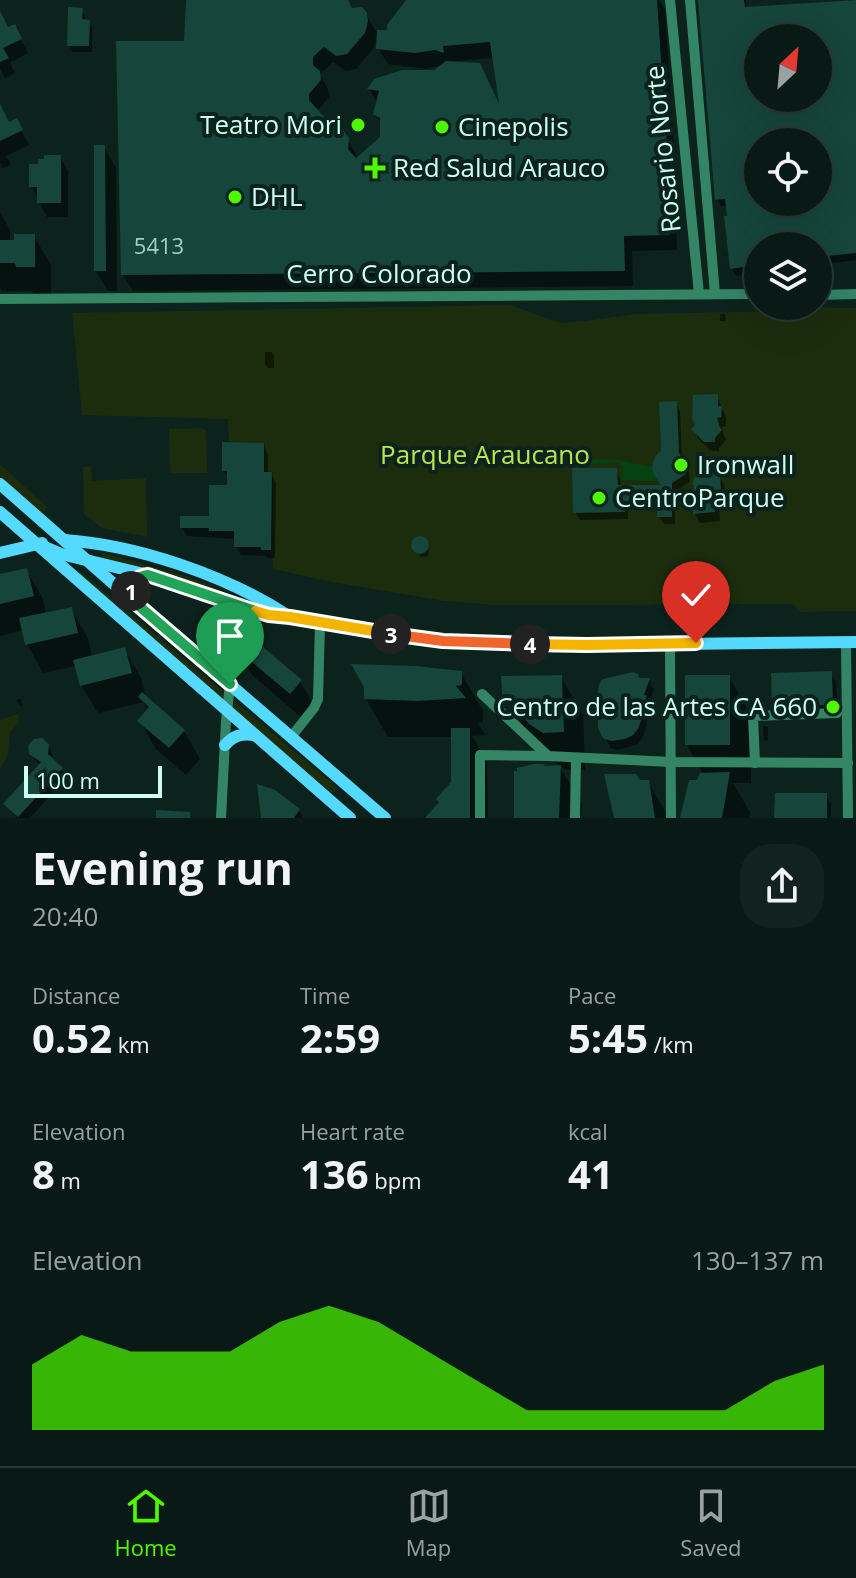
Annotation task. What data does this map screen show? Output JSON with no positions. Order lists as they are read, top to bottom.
{
  "streets": {
    "street": ["Rosario Norte", "Cerro Colorado"]
  },
  "crossings": [
    ["Rosario Norte", "Cerro Colorado"]
  ],
  "parks": ["Parque Araucano"],
  "places": {
    "other": [
      "Teatro Mori",
      "Cinepolis",
      "DHL",
      "Ironwall",
      "CentroParque",
      "Centro de las Artes CA 660"
    ],
    "health": ["Red Salud Arauco"]
  },
  "house_numbers": ["5413"],
  "scale_bar": "100 m",
  "north": "top right",
  "page": {
    "pins": ["1", "3", "4"],
    "scale": "100 m",
    "heading": ["Evening run", "20:40"],
    "stats": [
      ["Distance", "0.52 km"],
      ["Time", "2:59"],
      ["Pace", "5:45 /km"],
      ["Elevation", "8 m"],
      ["Heart rate", "136 bpm"],
      ["kcal", "41"]
    ],
    "chart": ["Elevation", "130–137 m"],
    "tabs": ["Home", "Map", "Saved"]
  }
}
